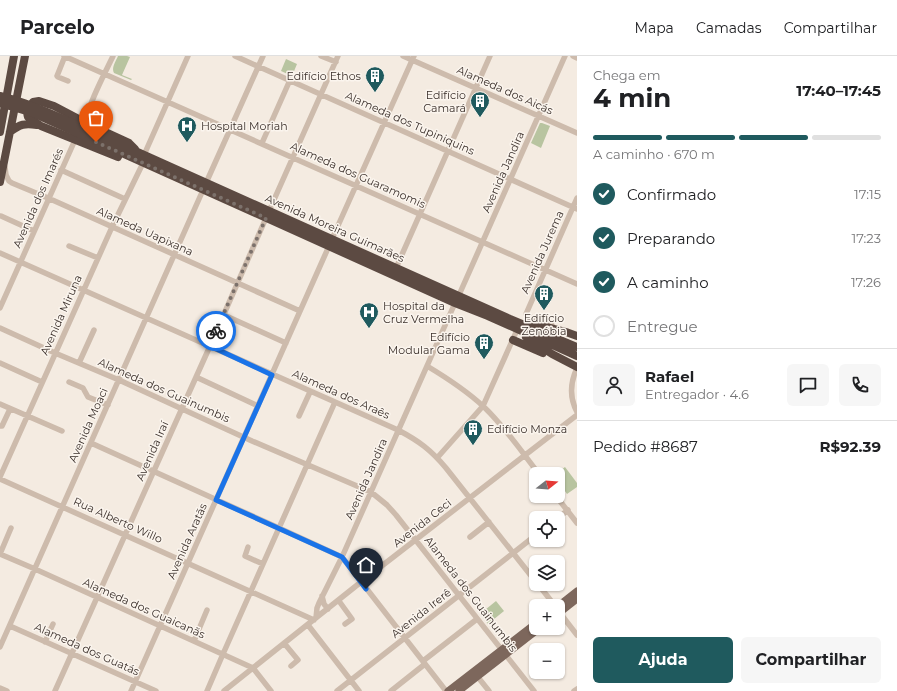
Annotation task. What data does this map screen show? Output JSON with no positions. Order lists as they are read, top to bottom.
{
  "streets": {
    "highway": ["Avenida Moreira Guimarães"],
    "street": [
      "Alameda dos Aicás",
      "Alameda dos Tupiniquins",
      "Avenida Jandira",
      "Alameda dos Guaramomis",
      "Avenida dos Imarés",
      "Alameda Uapixana",
      "Avenida Jurema",
      "Avenida Miruna",
      "Alameda dos Guainumbis",
      "Alameda dos Araês",
      "Avenida Moaci",
      "Avenida Iraí",
      "Rua Alberto Willo",
      "Avenida Ceci",
      "Avenida Aratãs",
      "Alameda dos Guaicanãs",
      "Avenida Irerê",
      "Alameda dos Guatás"
    ]
  },
  "crossings": [
    ["Alameda dos Aicás", "Avenida Jandira"],
    ["Alameda dos Aicás", "Avenida Aratãs"],
    ["Alameda dos Tupiniquins", "Avenida Jandira"],
    ["Alameda dos Tupiniquins", "Avenida Jurema"],
    ["Alameda dos Tupiniquins", "Avenida Moaci"],
    ["Alameda dos Tupiniquins", "Avenida Iraí"],
    ["Alameda dos Tupiniquins", "Avenida Aratãs"],
    ["Avenida Jandira", "Alameda dos Guaramomis"],
    ["Avenida Jandira", "Avenida Moreira Guimarães"],
    ["Avenida Jandira", "Alameda dos Guainumbis"],
    ["Avenida Jandira", "Alameda dos Araês"],
    ["Avenida Jandira", "Rua Alberto Willo"],
    ["Avenida Jandira", "Avenida Ceci"],
    ["Alameda dos Guaramomis", "Avenida Jurema"],
    ["Alameda dos Guaramomis", "Avenida Miruna"],
    ["Alameda dos Guaramomis", "Avenida Moaci"],
    ["Alameda dos Guaramomis", "Avenida Iraí"],
    ["Alameda dos Guaramomis", "Avenida Aratãs"],
    ["Avenida dos Imarés", "Alameda Uapixana"],
    ["Avenida dos Imarés", "Alameda dos Araês"],
    ["Avenida Moreira Guimarães", "Avenida Miruna"],
    ["Avenida Moreira Guimarães", "Avenida Moaci"],
    ["Avenida Moreira Guimarães", "Avenida Iraí"],
    ["Avenida Moreira Guimarães", "Avenida Aratãs"],
    ["Alameda Uapixana", "Avenida Miruna"],
    ["Alameda Uapixana", "Avenida Moaci"],
    ["Alameda Uapixana", "Avenida Iraí"],
    ["Alameda Uapixana", "Avenida Aratãs"],
    ["Avenida Miruna", "Alameda dos Guainumbis"],
    ["Avenida Miruna", "Alameda dos Araês"],
    ["Avenida Miruna", "Rua Alberto Willo"],
    ["Alameda dos Guainumbis", "Avenida Moaci"],
    ["Alameda dos Guainumbis", "Avenida Iraí"],
    ["Alameda dos Guainumbis", "Avenida Ceci"],
    ["Alameda dos Guainumbis", "Avenida Aratãs"],
    ["Alameda dos Guainumbis", "Avenida Irerê"],
    ["Alameda dos Araês", "Avenida Moaci"],
    ["Alameda dos Araês", "Avenida Iraí"],
    ["Alameda dos Araês", "Avenida Ceci"],
    ["Alameda dos Araês", "Avenida Aratãs"],
    ["Alameda dos Araês", "Avenida Irerê"],
    ["Avenida Moaci", "Rua Alberto Willo"],
    ["Avenida Moaci", "Alameda dos Guaicanãs"],
    ["Avenida Moaci", "Alameda dos Guatás"],
    ["Avenida Iraí", "Rua Alberto Willo"],
    ["Avenida Iraí", "Alameda dos Guaicanãs"],
    ["Avenida Iraí", "Alameda dos Guatás"],
    ["Rua Alberto Willo", "Avenida Ceci"],
    ["Rua Alberto Willo", "Avenida Aratãs"],
    ["Avenida Ceci", "Alameda dos Guaicanãs"],
    ["Avenida Aratãs", "Alameda dos Guaicanãs"],
    ["Avenida Aratãs", "Alameda dos Guatás"]
  ],
  "places": {
    "building": [
      "Edifício Ethos",
      "Edifício Camará",
      "Edifício Zenóbia",
      "Edifício Modular Gama",
      "Edifício Monza"
    ],
    "hospital": ["Hospital Moriah", "Hospital da Cruz Vermelha"]
  },
  "north": "right",
  "page": {
    "header": "Parcelo",
    "nav": ["Mapa", "Camadas", "Compartilhar"],
    "heading": ["4 min", "Chega em", "17:40–17:45"],
    "panel": [
      "Rafael",
      "Entregador · 4.6",
      "Pedido #8687",
      "R$92.39"
    ],
    "bar": "A caminho · 670 m",
    "list": [
      ["Confirmado", "17:15"],
      ["Preparando", "17:23"],
      ["A caminho", "17:26"],
      "Entregue"
    ],
    "map_buttons": ["+", "−"],
    "buttons": ["Ajuda", "Compartilhar"]
  }
}
